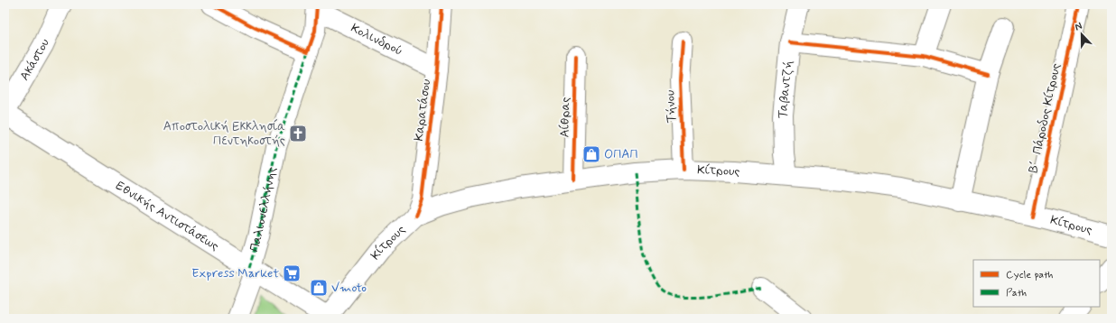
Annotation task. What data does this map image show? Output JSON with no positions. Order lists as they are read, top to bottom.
{
  "streets": {
    "street": [
      "Κολινδρού",
      "Ακάστου",
      "Ταβαντζή",
      "Τήνου",
      "Καρατάσου",
      "Αίθρας",
      "Β΄ Πάροδος Κίτρους",
      "Κίτρους",
      "Παλιονελλήνης",
      "Εθνικής Αντιστάσεως"
    ]
  },
  "crossings": [
    ["Κολινδρού", "Καρατάσου"],
    ["Κολινδρού", "Παλιονελλήνης"],
    ["Ακάστου", "Εθνικής Αντιστάσεως"],
    ["Ταβαντζή", "Κίτρους"],
    ["Τήνου", "Κίτρους"],
    ["Καρατάσου", "Κίτρους"],
    ["Αίθρας", "Κίτρους"],
    ["Β΄ Πάροδος Κίτρους", "Κίτρους"],
    ["Κίτρους", "Εθνικής Αντιστάσεως"],
    ["Παλιονελλήνης", "Εθνικής Αντιστάσεως"]
  ],
  "places": {
    "church": ["Αποστολική Εκκλησία Πεντηκοστής"],
    "shop": ["ΟΠΑΠ", "Vmoto"],
    "supermarket": ["Express Market"]
  },
  "legend": ["Cycle path", "Path"],
  "north": "top"
}
